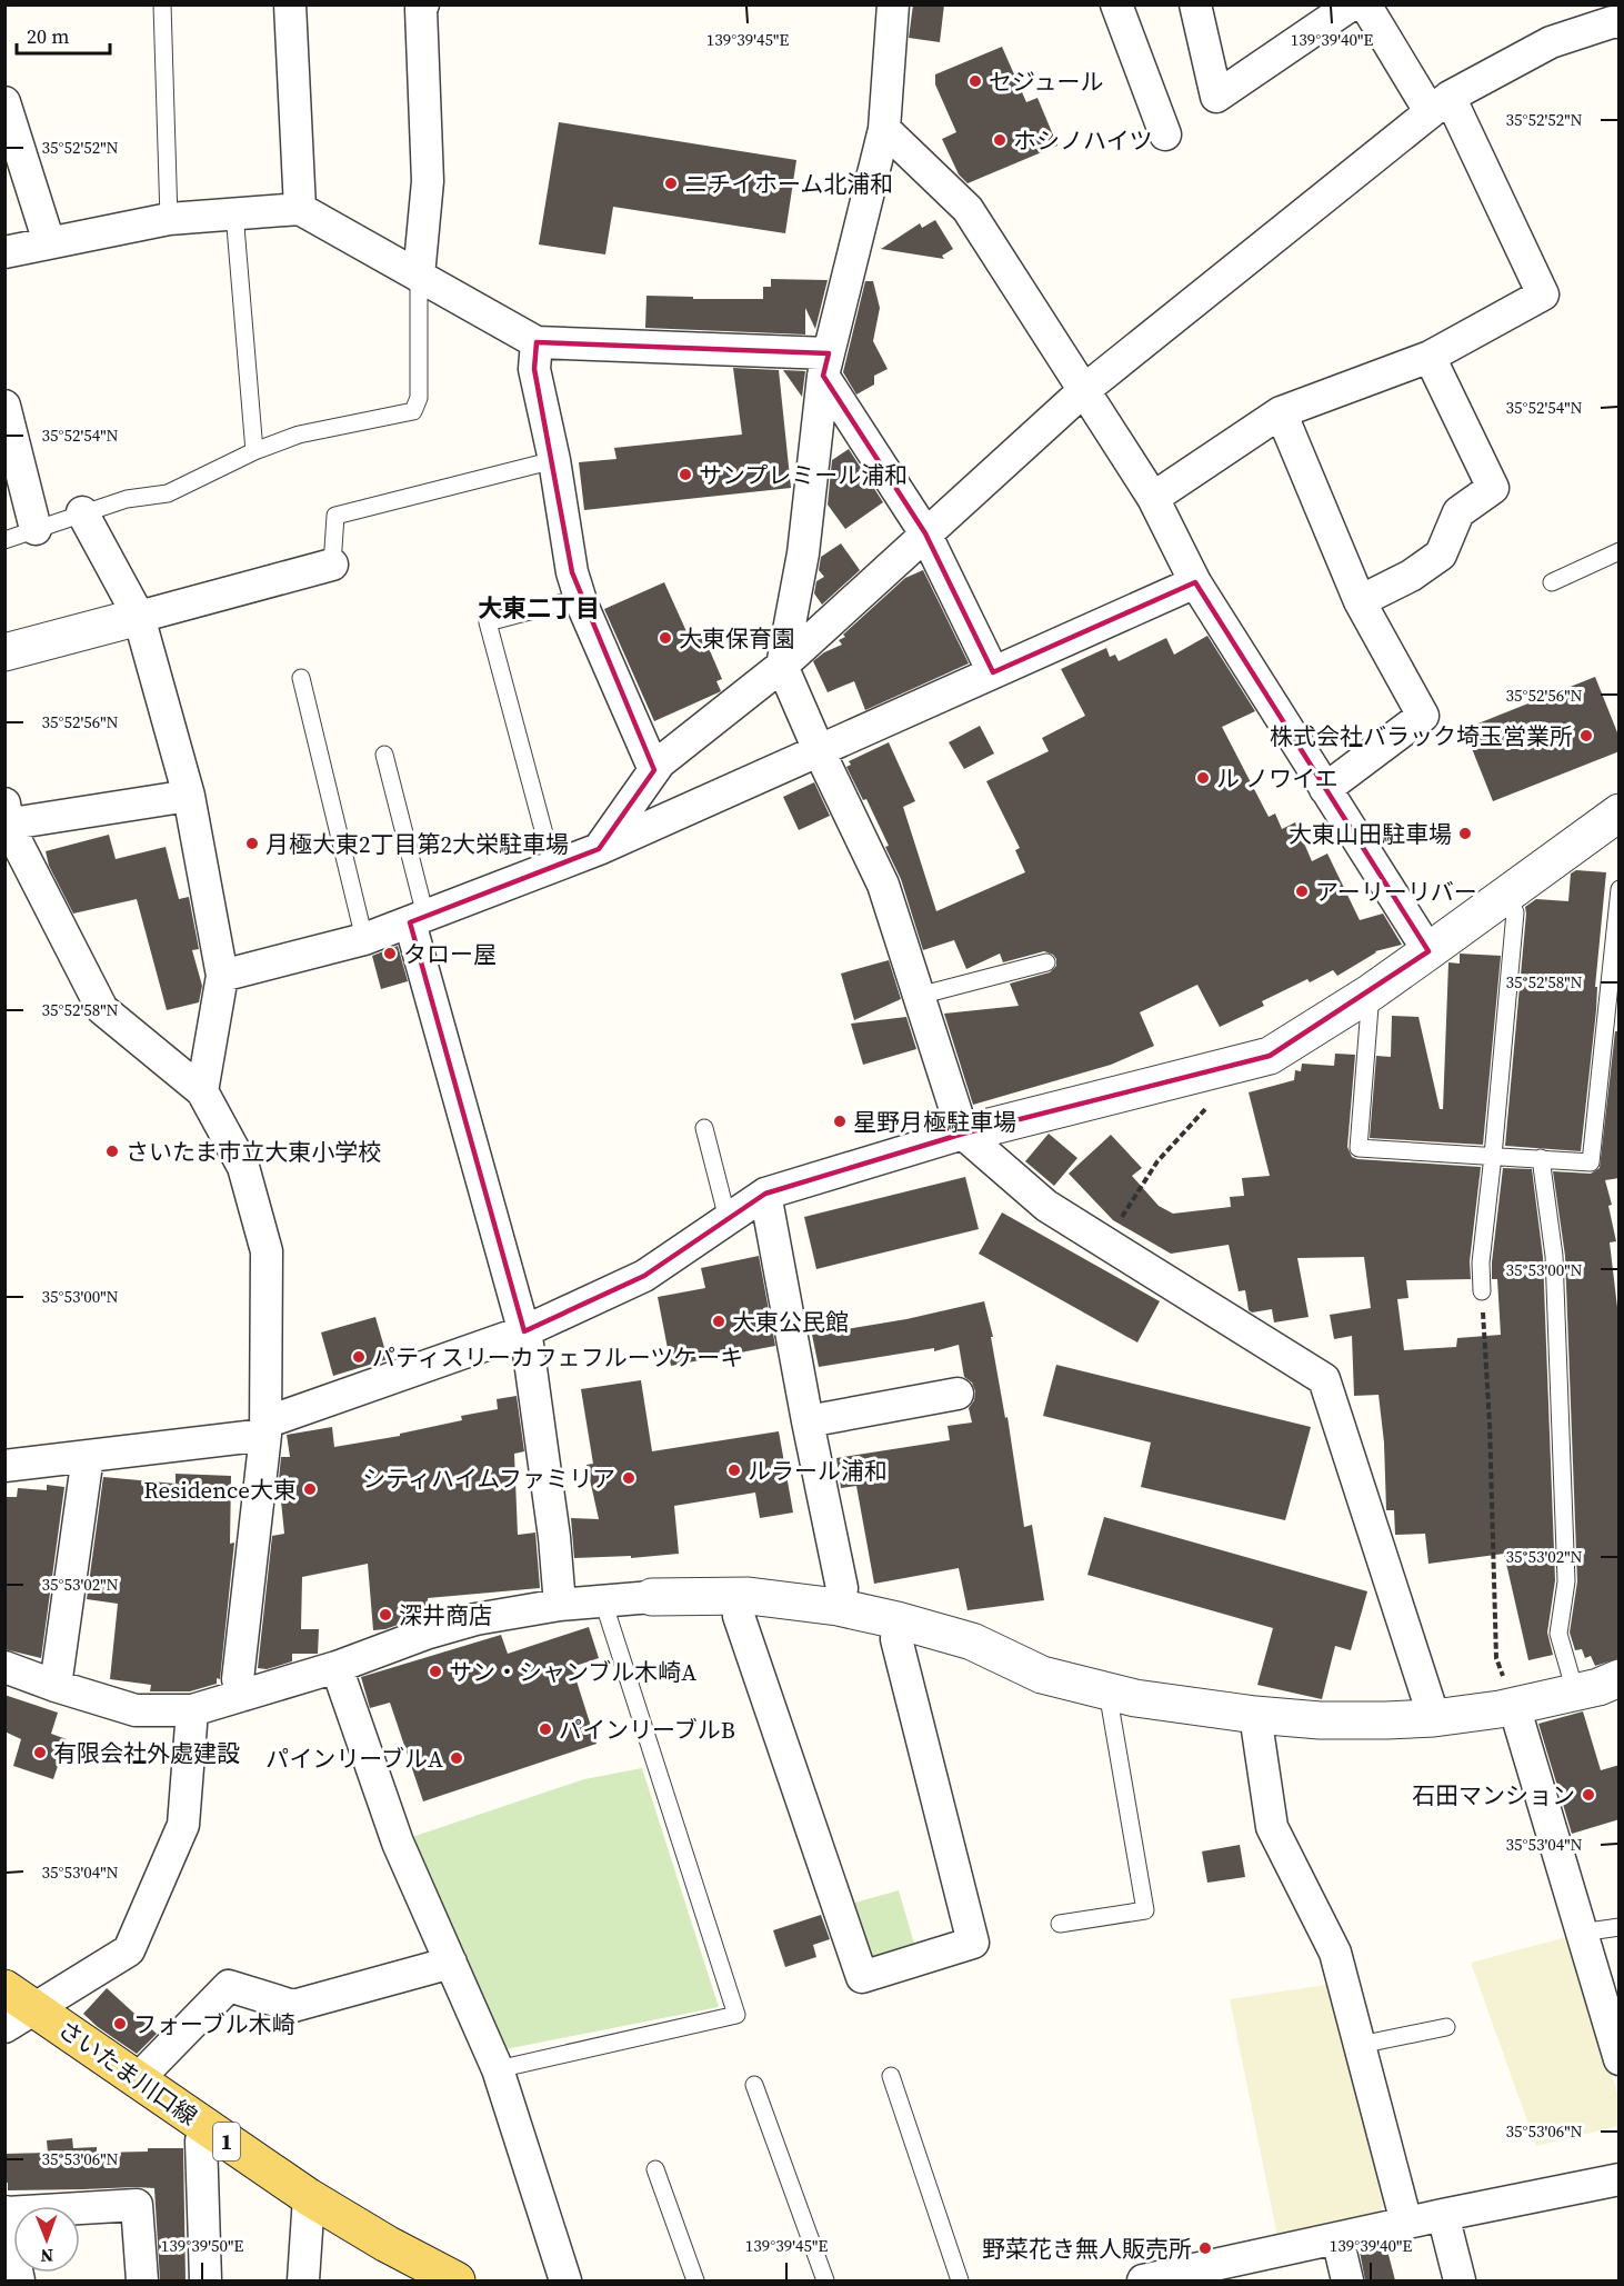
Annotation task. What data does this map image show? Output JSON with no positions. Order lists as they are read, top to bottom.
{
  "streets": {
    "main road": ["さいたま川口線", "1"]
  },
  "districts": ["大東二丁目"],
  "places": [
    "セジュール",
    "ホシノハイツ",
    "ニチイホーム北浦和",
    "サンプレミール浦和",
    "大東保育園",
    "株式会社バラック埼玉営業所",
    "ル ノワイエ",
    "大東山田駐車場",
    "月極大東2丁目第2大栄駐車場",
    "アーリーリバー",
    "タロー屋",
    "星野月極駐車場",
    "さいたま市立大東小学校",
    "大東公民館",
    "パティスリーカフェフルーツケーキ",
    "ルラール浦和",
    "シティハイムファミリア",
    "Residence大東",
    "深井商店",
    "サン・シャンブル木崎A",
    "パインリーブルB",
    "有限会社外處建設",
    "パインリーブルA",
    "石田マンション",
    "フォーブル木崎",
    "野菜花き無人販売所"
  ],
  "scale_bar": "20 m",
  "north": "bottom",
  "coordinates": [
    "139°39'45\"E",
    "139°39'40\"E",
    "35°52'52\"N",
    "35°52'54\"N",
    "35°52'56\"N",
    "35°52'58\"N",
    "35°53'00\"N",
    "35°53'02\"N",
    "35°53'04\"N",
    "35°53'06\"N",
    "139°39'50\"E"
  ]
}
